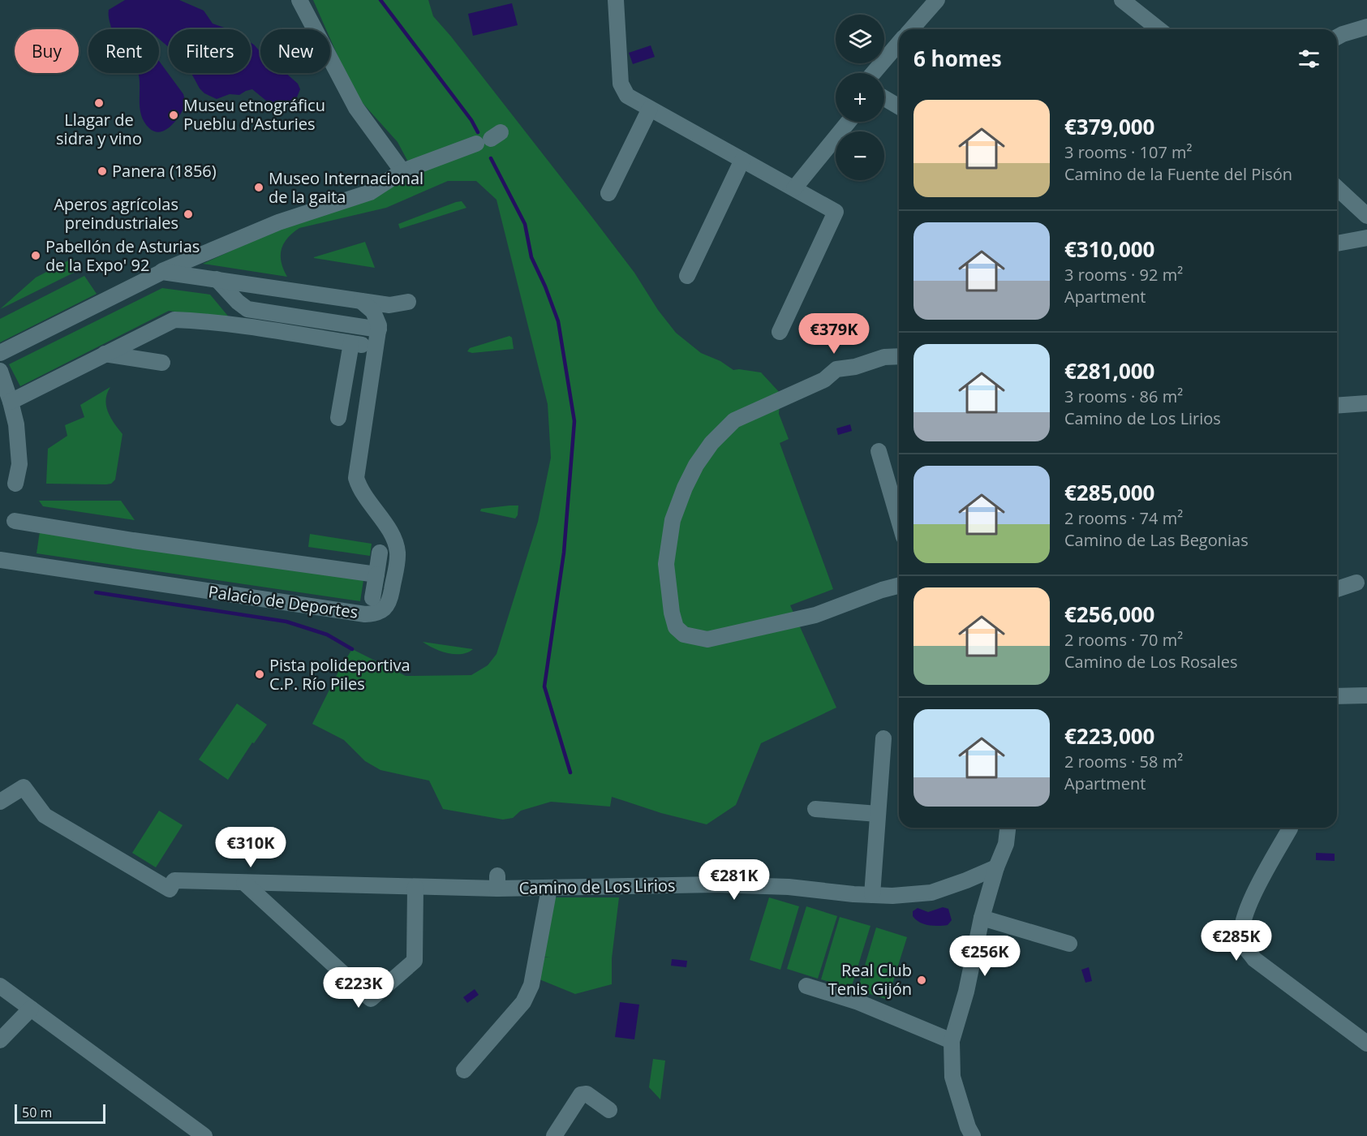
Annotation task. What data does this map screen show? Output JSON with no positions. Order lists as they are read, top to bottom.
{
  "streets": {
    "street": ["Palacio de Deportes", "Camino de Los Lirios"]
  },
  "places": [
    "Llagar de sidra y vino",
    "Museu etnográficu Pueblu d'Asturies",
    "Panera (1856)",
    "Museo Internacional de la gaita",
    "Aperos agrícolas preindustriales",
    "Pabellón de Asturias de la Expo' 92",
    "Pista polideportiva C.P. Río Piles",
    "Real Club Tenis Gijón"
  ],
  "scale_bar": "50 m",
  "page": {
    "map_buttons": ["+", "−"],
    "chip": [
      "Buy",
      "Rent",
      "Filters",
      "New"
    ],
    "heading": "6 homes",
    "list": [
      {
        "name": "€379,000",
        "note": "3 rooms · 107 m² · Camino de la Fuente del Pisón"
      },
      {
        "name": "€310,000",
        "note": "3 rooms · 92 m² · Apartment"
      },
      {
        "name": "€281,000",
        "note": "3 rooms · 86 m² · Camino de Los Lirios"
      },
      {
        "name": "€285,000",
        "note": "2 rooms · 74 m² · Camino de Las Begonias"
      },
      {
        "name": "€256,000",
        "note": "2 rooms · 70 m² · Camino de Los Rosales"
      },
      {
        "name": "€223,000",
        "note": "2 rooms · 58 m² · Apartment"
      }
    ],
    "price": [
      "€379K",
      "€310K",
      "€281K",
      "€285K",
      "€256K",
      "€223K"
    ],
    "scale": "50 m"
  }
}
